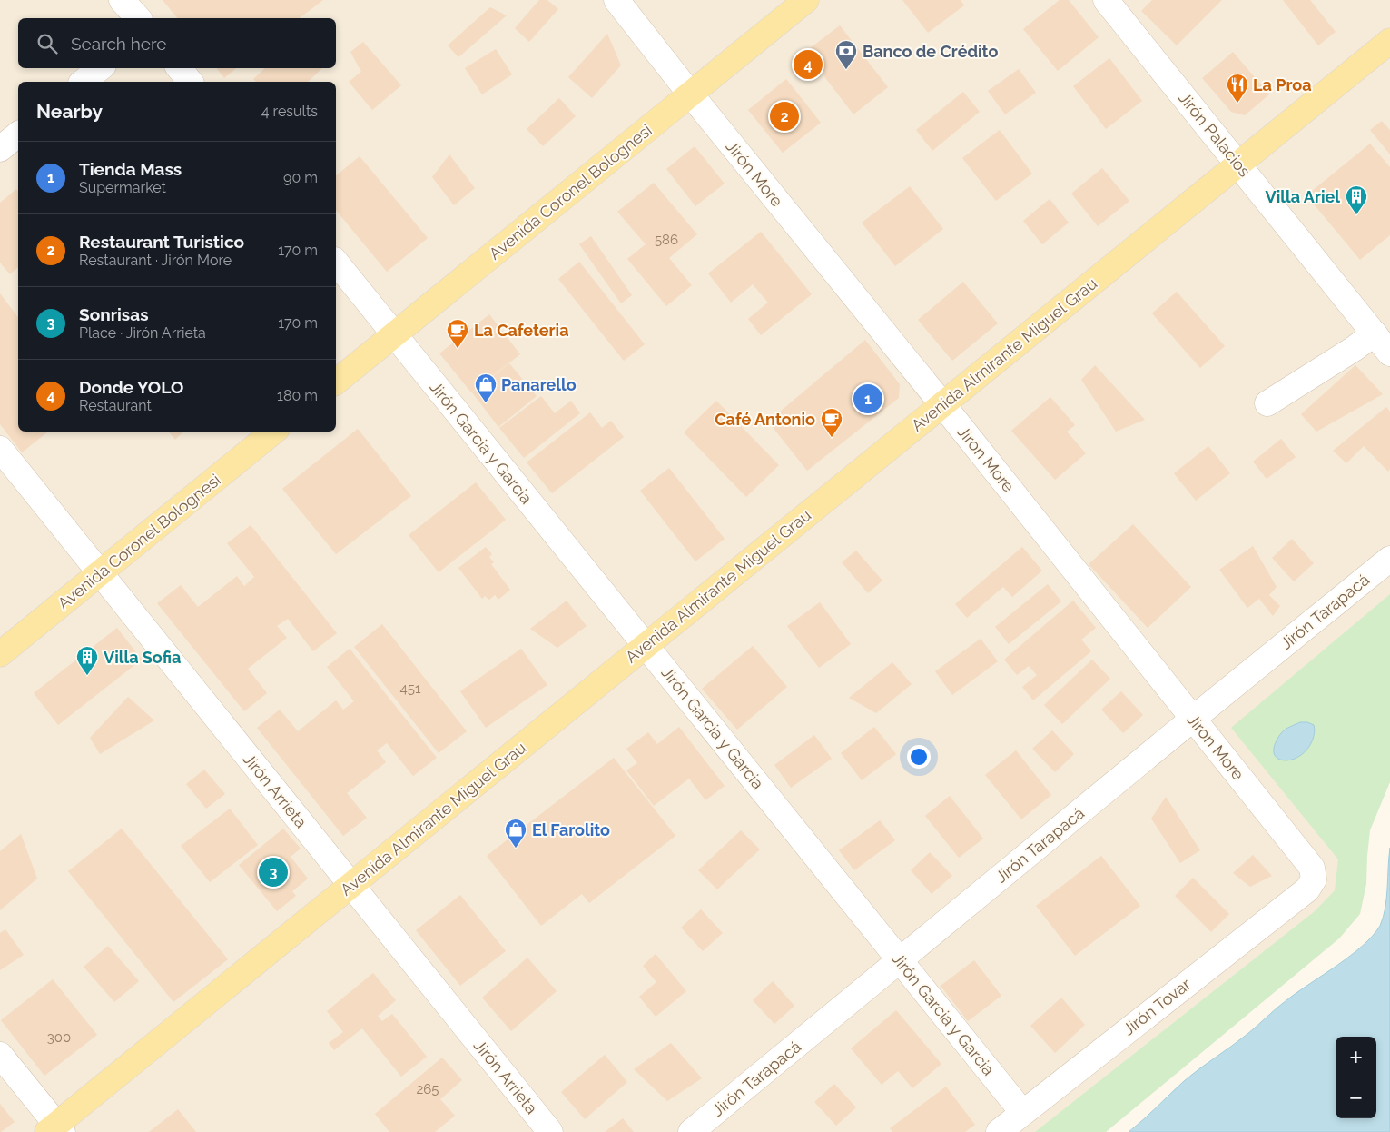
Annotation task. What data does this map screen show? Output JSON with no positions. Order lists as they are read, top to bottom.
{
  "streets": {
    "main road": ["Avenida Coronel Bolognesi", "Avenida Almirante Miguel Grau"],
    "street": [
      "Jirón Palacios",
      "Jirón More",
      "Jirón Garcia y Garcia",
      "Jirón Tarapacá",
      "Jirón Arrieta",
      "Jirón Tovar"
    ]
  },
  "crossings": [
    ["Jirón Palacios", "Avenida Almirante Miguel Grau"],
    ["Jirón More", "Avenida Coronel Bolognesi"],
    ["Jirón More", "Avenida Almirante Miguel Grau"],
    ["Jirón More", "Jirón Tarapacá"],
    ["Jirón More", "Jirón Tovar"],
    ["Avenida Coronel Bolognesi", "Jirón Garcia y Garcia"],
    ["Avenida Coronel Bolognesi", "Jirón Arrieta"],
    ["Avenida Almirante Miguel Grau", "Jirón Garcia y Garcia"],
    ["Avenida Almirante Miguel Grau", "Jirón Arrieta"],
    ["Jirón Garcia y Garcia", "Jirón Tarapacá"],
    ["Jirón Garcia y Garcia", "Jirón Tovar"]
  ],
  "places": {
    "bank": ["Banco de Crédito"],
    "restaurant": ["La Proa"],
    "building": ["Villa Ariel", "Villa Sofia"],
    "cafe": ["La Cafeteria", "Café Antonio"],
    "shop": ["Panarello", "El Farolito"]
  },
  "house_numbers": [
    "586",
    "451",
    "300",
    "265"
  ],
  "page": {
    "search": "Search here",
    "pins": [
      "4",
      "2",
      "1",
      "3"
    ],
    "heading": ["Nearby", "4 results"],
    "list": [
      {
        "mark": "1",
        "name": "Tienda Mass",
        "note": "Supermarket",
        "value": "90 m"
      },
      {
        "mark": "2",
        "name": "Restaurant Turistico",
        "note": "Restaurant · Jirón More",
        "value": "170 m"
      },
      {
        "mark": "3",
        "name": "Sonrisas",
        "note": "Place · Jirón Arrieta",
        "value": "170 m"
      },
      {
        "mark": "4",
        "name": "Donde YOLO",
        "note": "Restaurant",
        "value": "180 m"
      }
    ],
    "map_buttons": ["+", "−"]
  }
}
